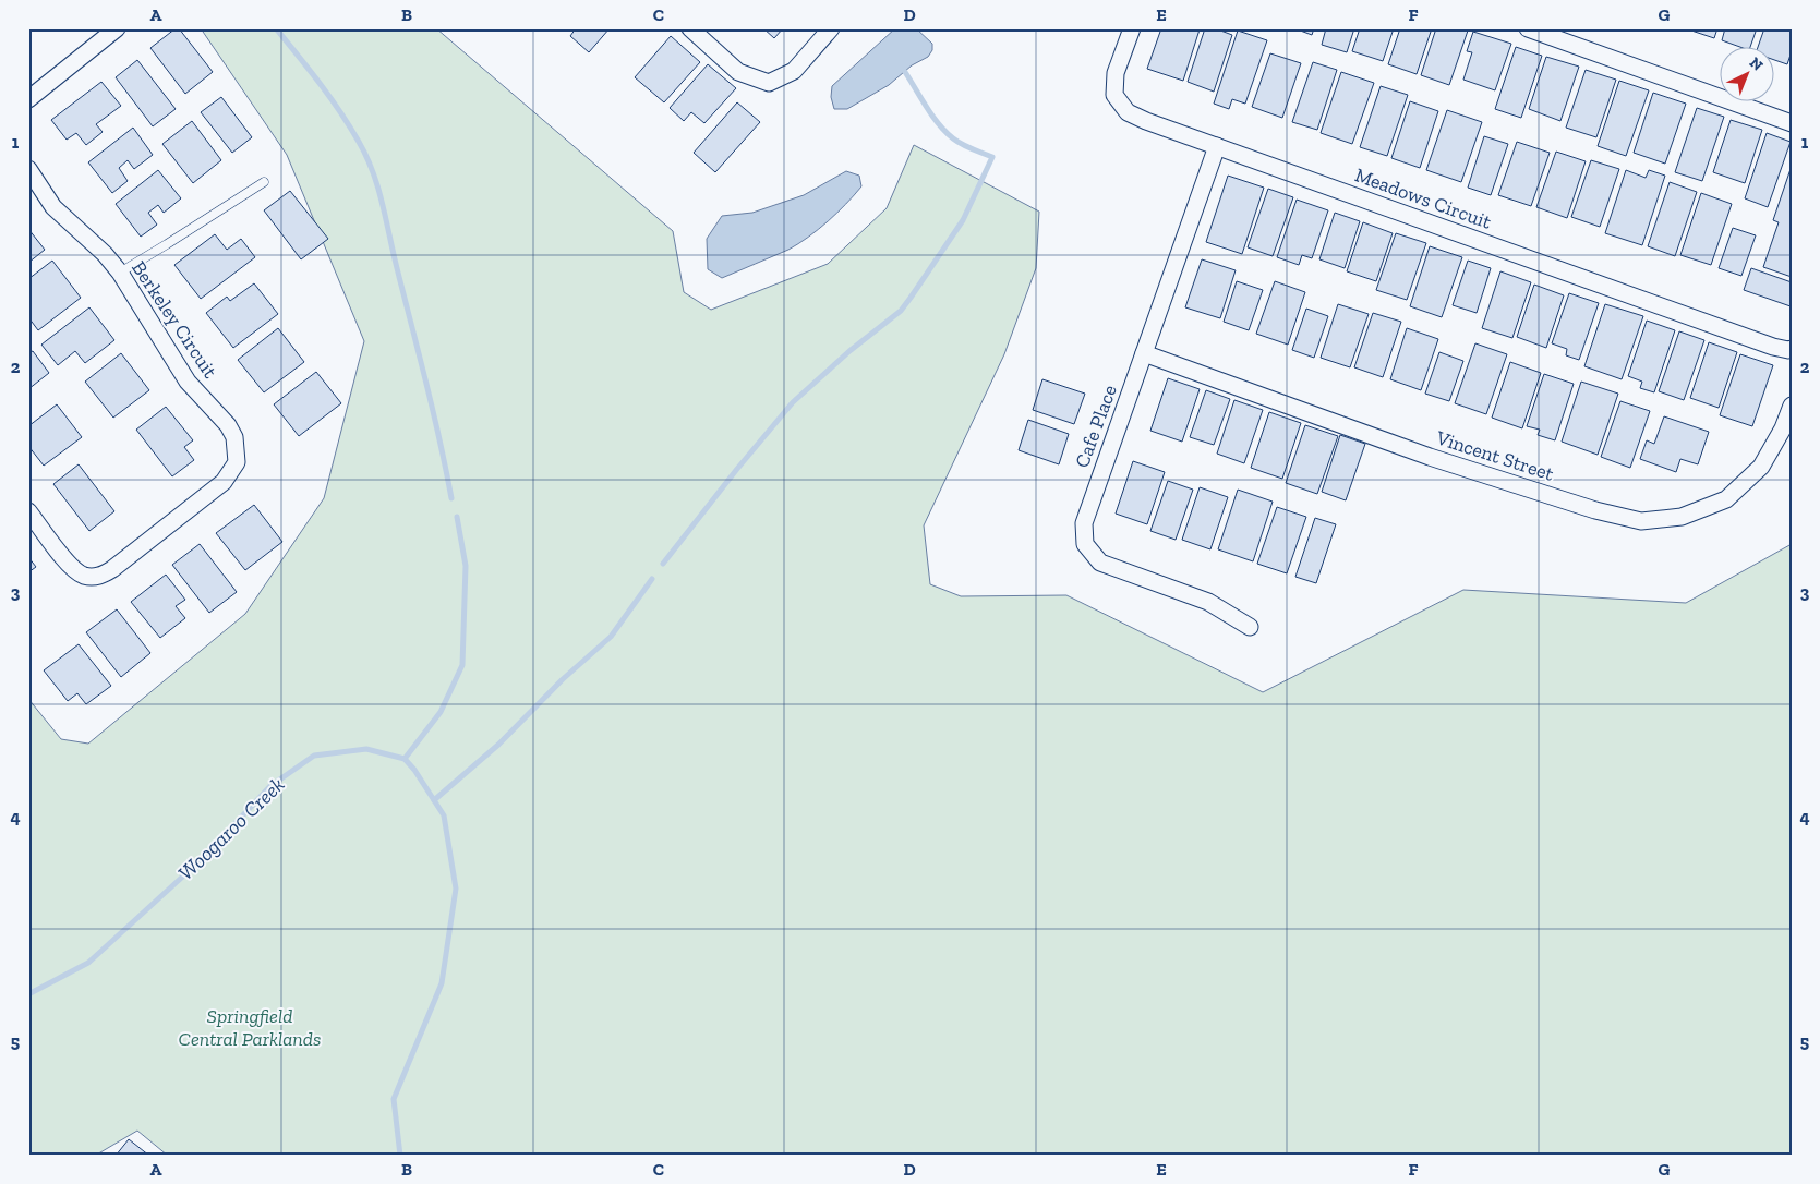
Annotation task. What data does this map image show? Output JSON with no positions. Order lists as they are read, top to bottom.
{
  "streets": {
    "street": [
      "Meadows Circuit",
      "Berkeley Circuit",
      "Cafe Place",
      "Vincent Street"
    ]
  },
  "crossings": [
    ["Meadows Circuit", "Cafe Place"],
    ["Cafe Place", "Vincent Street"]
  ],
  "water": ["Woogaroo Creek"],
  "parks": ["Springfield Central Parklands"],
  "north": "top right",
  "grid": {
    "columns": [
      "A",
      "B",
      "C",
      "D",
      "E",
      "F",
      "G"
    ],
    "rows": [
      "1",
      "2",
      "3",
      "4",
      "5"
    ]
  }
}
